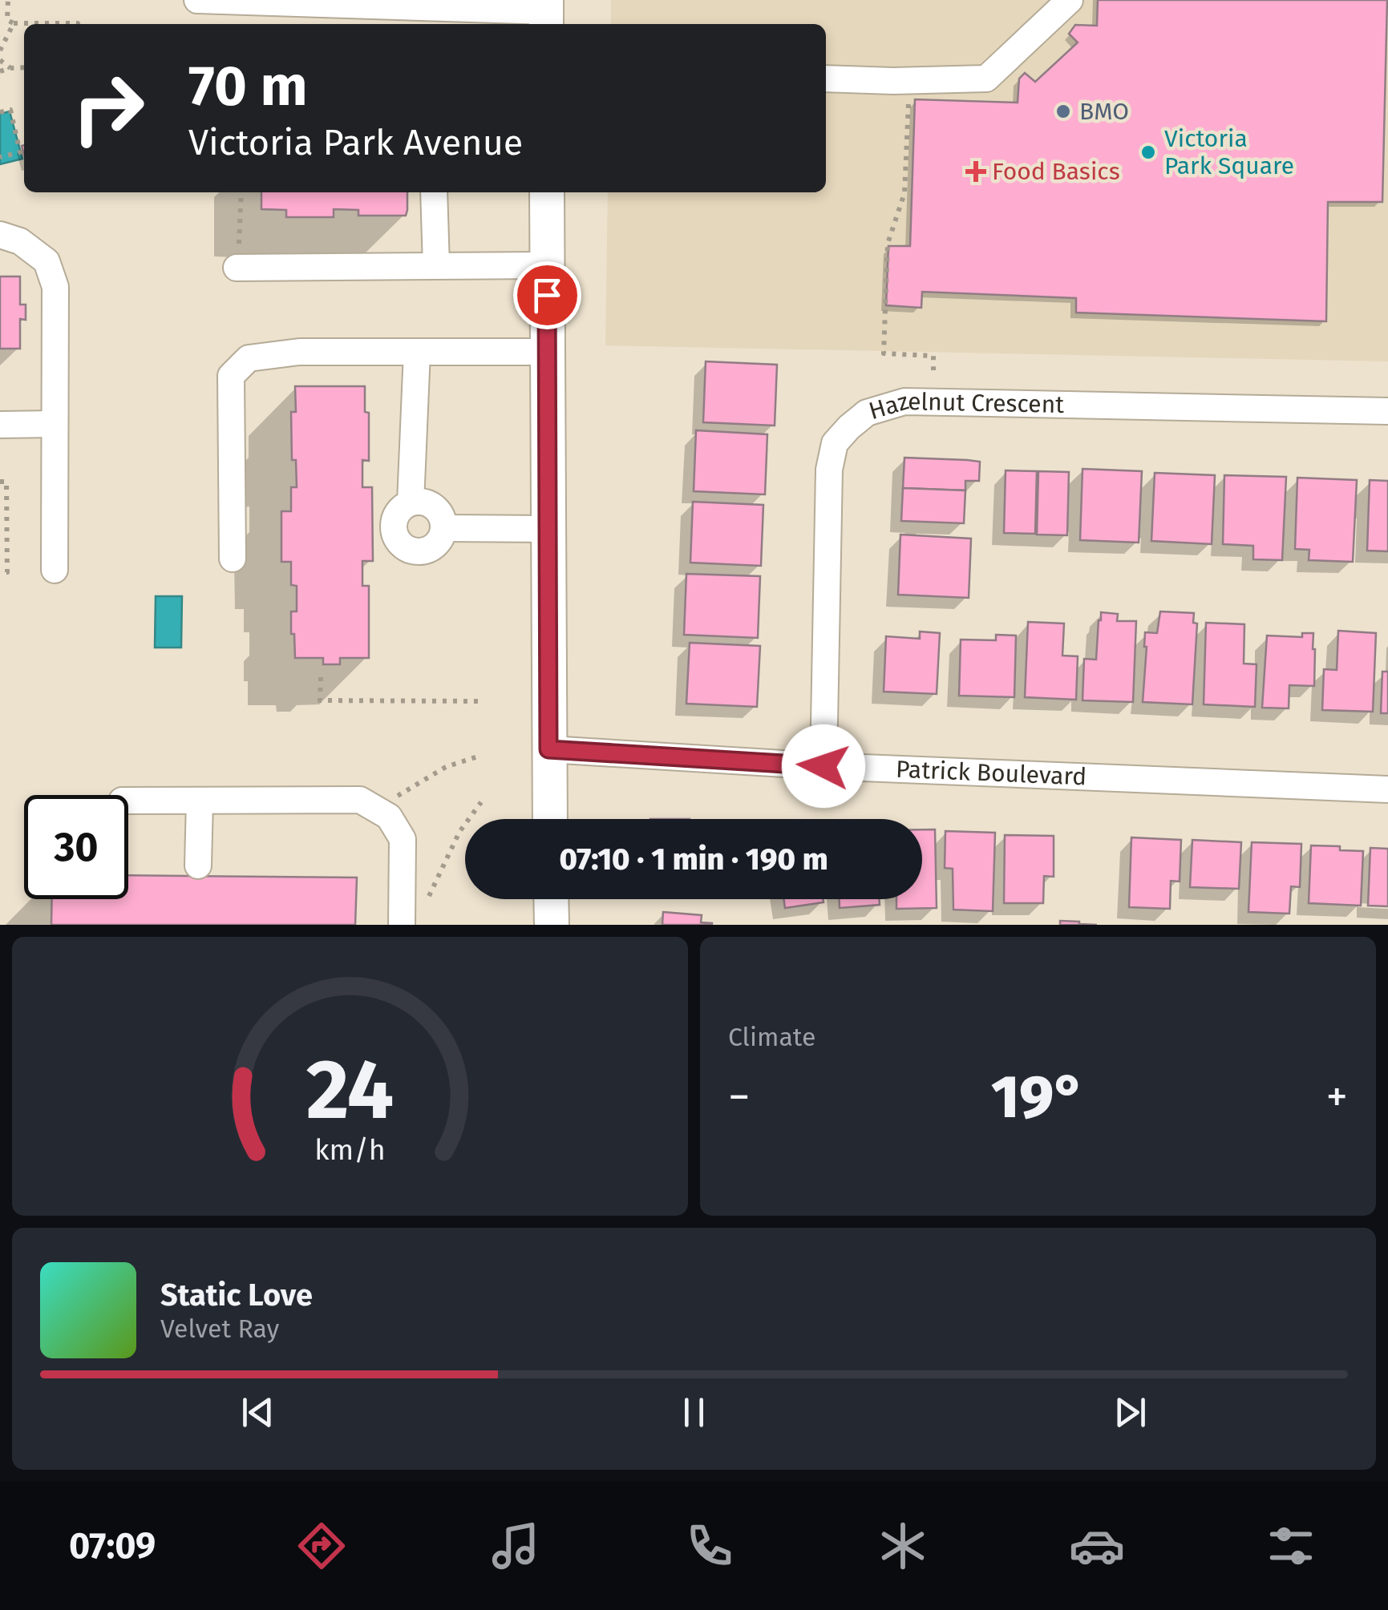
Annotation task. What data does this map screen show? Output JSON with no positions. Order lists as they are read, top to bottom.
{
  "streets": {
    "street": ["Hazelnut Crescent", "Patrick Boulevard"]
  },
  "crossings": [
    ["Hazelnut Crescent", "Patrick Boulevard"]
  ],
  "places": {
    "other": ["BMO", "Victoria Park Square"],
    "health": ["Food Basics"]
  },
  "page": {
    "turn": ["70 m", "Victoria Park Avenue"],
    "limit": "30",
    "trip": "07:10 · 1 min · 190 m",
    "tile": "Climate",
    "heat": ["−", "19°", "+"],
    "song": ["Static Love", "Velvet Ray"],
    "tabs": "07:09",
    "gauge": ["24", "km/h"]
  }
}
